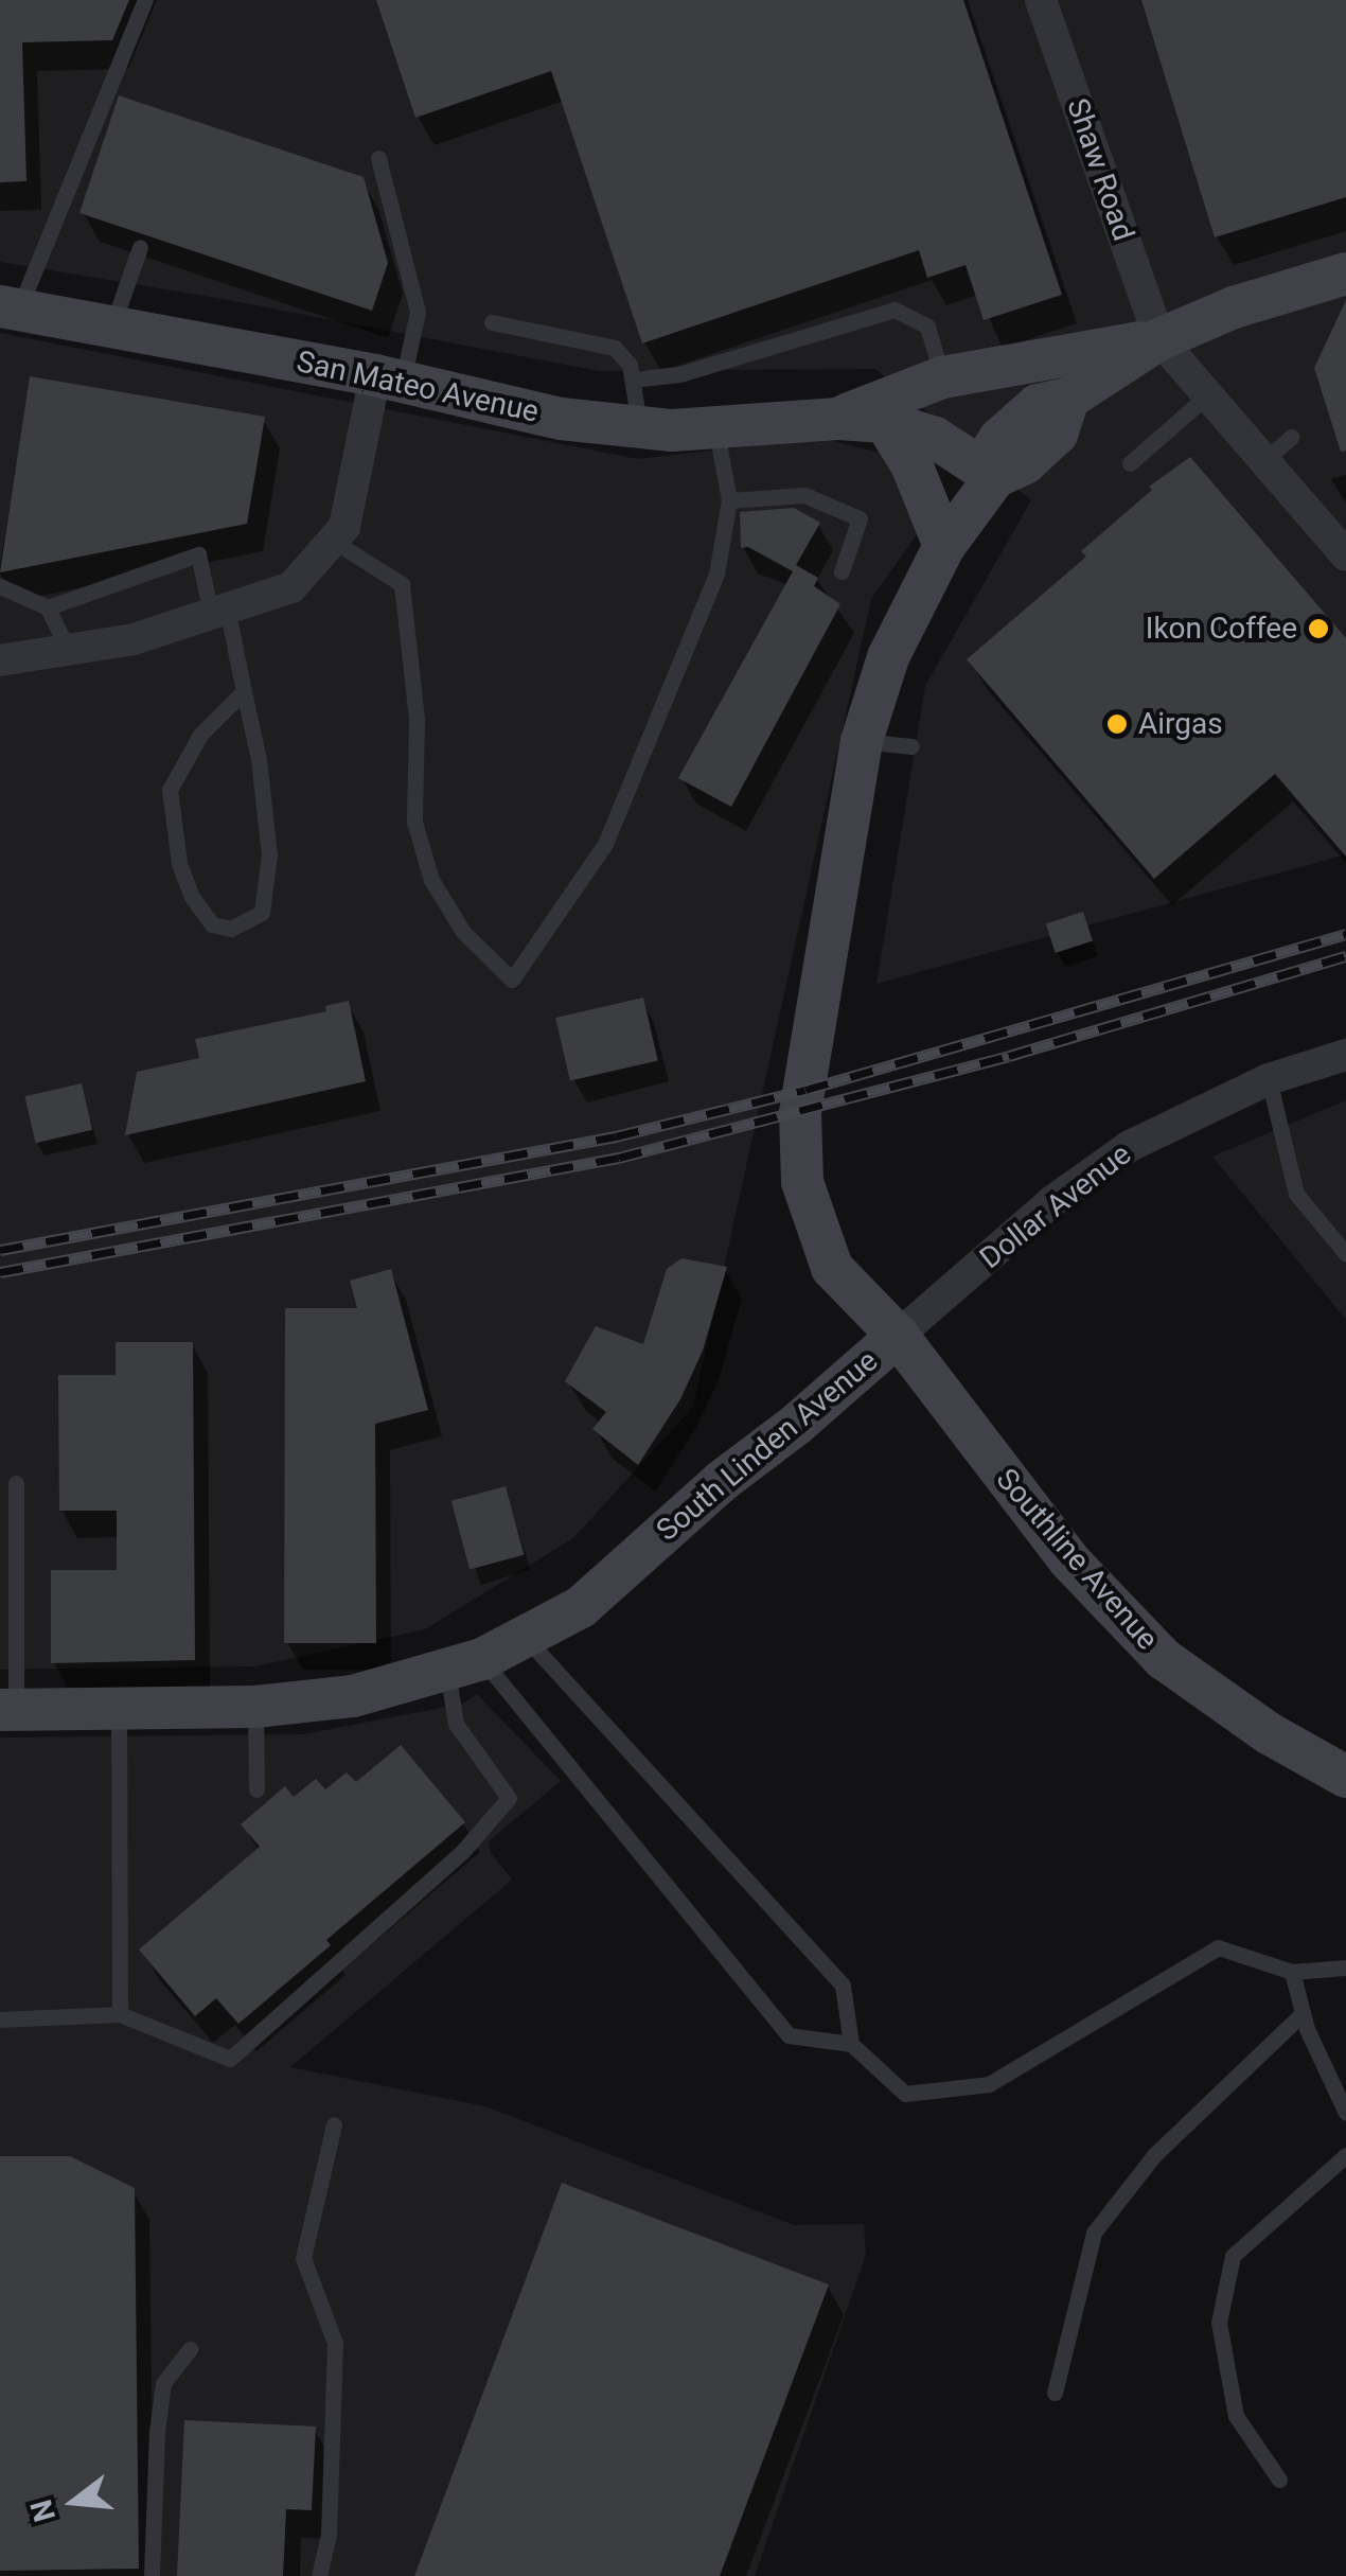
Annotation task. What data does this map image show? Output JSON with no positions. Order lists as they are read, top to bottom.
{
  "streets": {
    "main road": ["San Mateo Avenue", "South Linden Avenue", "Southline Avenue"],
    "street": ["Shaw Road", "Dollar Avenue"]
  },
  "crossings": [
    ["Shaw Road", "San Mateo Avenue"],
    ["San Mateo Avenue", "South Linden Avenue"],
    ["Dollar Avenue", "South Linden Avenue"],
    ["Dollar Avenue", "Southline Avenue"],
    ["South Linden Avenue", "Southline Avenue"]
  ],
  "places": ["Ikon Coffee", "Airgas"],
  "north": "left"
}
